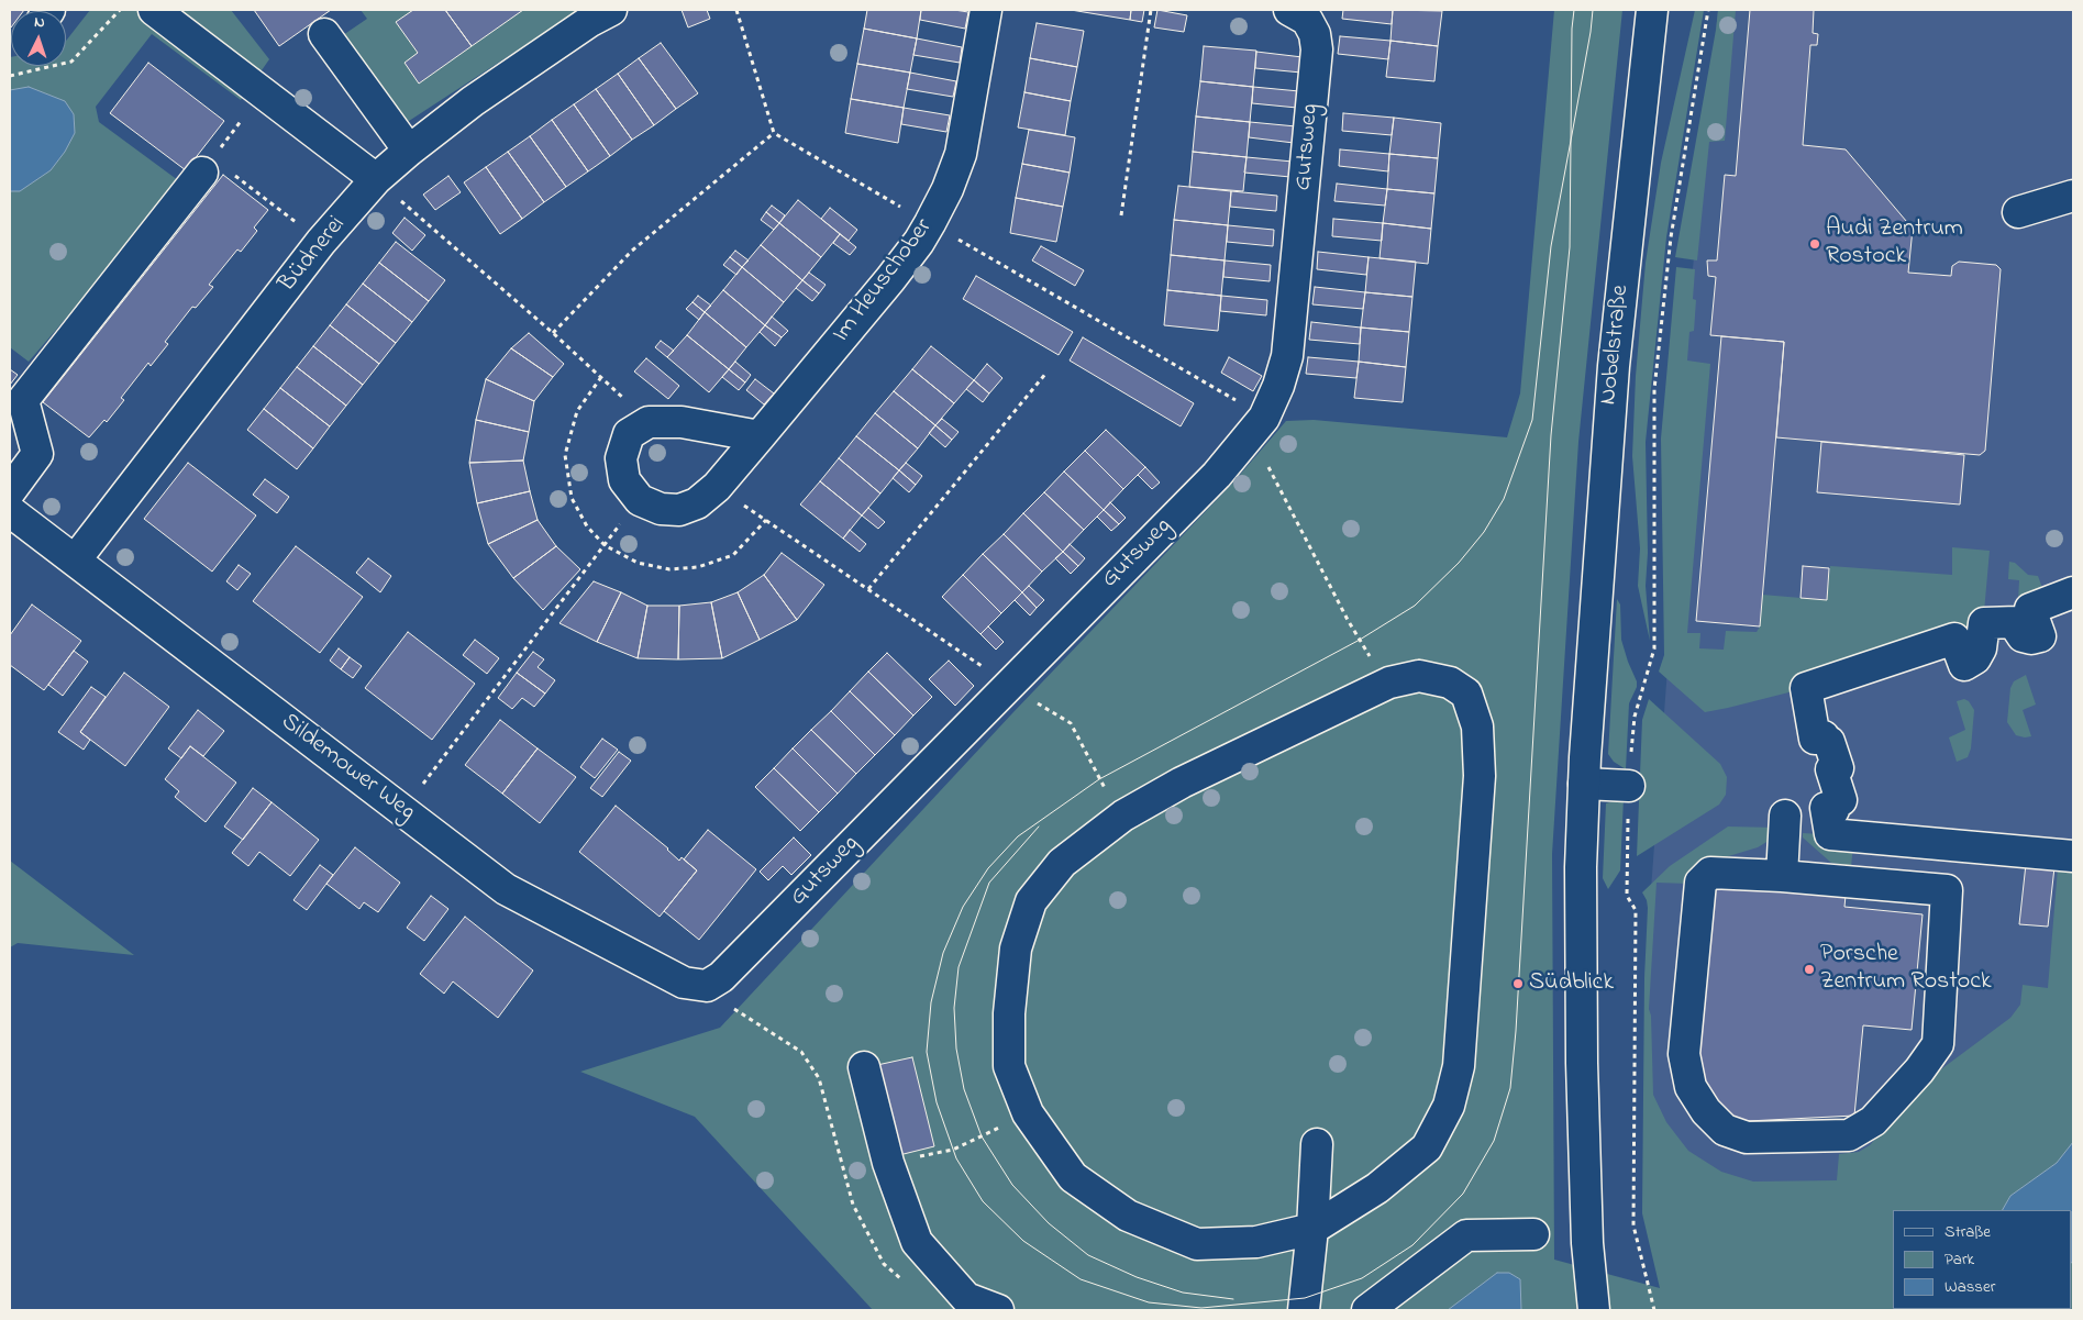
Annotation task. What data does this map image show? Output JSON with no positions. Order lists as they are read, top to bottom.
{
  "streets": {
    "street": [
      "Gutsweg",
      "Büdnerei",
      "Im Heuschober",
      "Nobelstraße",
      "Sildemower Weg"
    ]
  },
  "crossings": [
    ["Gutsweg", "Sildemower Weg"],
    ["Büdnerei", "Sildemower Weg"]
  ],
  "places": ["Audi Zentrum Rostock", "Porsche Zentrum Rostock", "Südblick"],
  "legend": ["Straße", "Park", "Wasser"],
  "north": "top"
}
